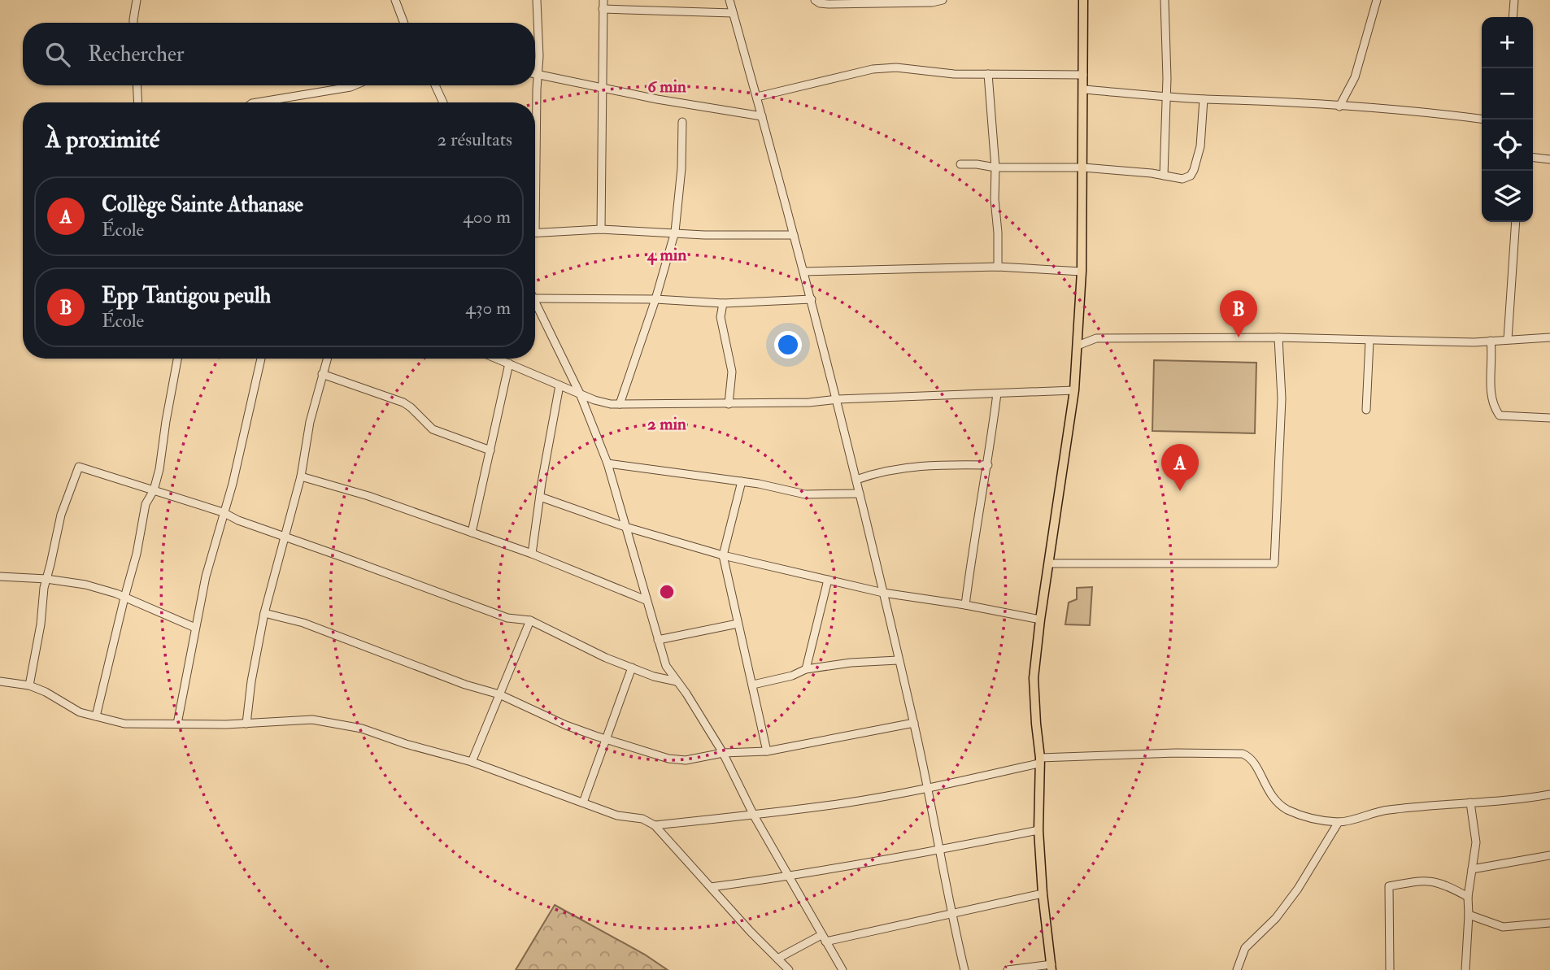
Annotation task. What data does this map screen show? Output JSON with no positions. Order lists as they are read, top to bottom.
{
  "page": {
    "map_buttons": ["+", "−"],
    "search": "Rechercher",
    "heading": ["À proximité", "2 résultats"],
    "list": [
      {
        "mark": "A",
        "name": "Collège Sainte Athanase",
        "note": "École",
        "value": "400 m"
      },
      {
        "mark": "B",
        "name": "Epp Tantigou peulh",
        "note": "École",
        "value": "430 m"
      }
    ],
    "pins": ["B", "A"]
  },
  "rings": ["6 min", "4 min", "2 min"]
}
